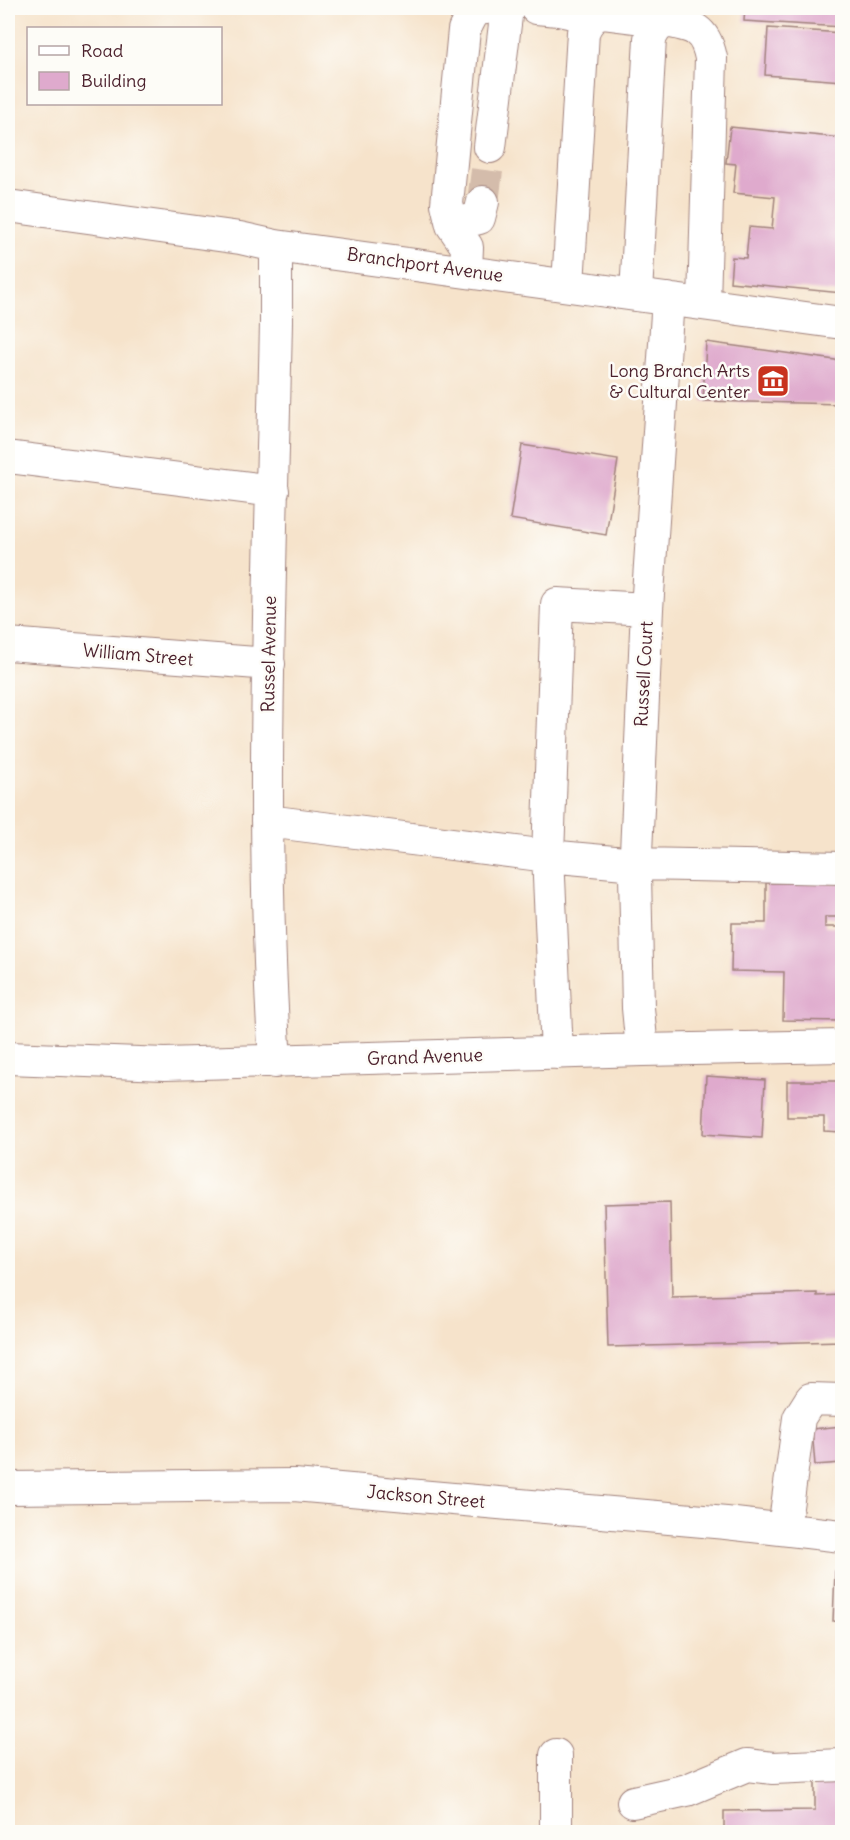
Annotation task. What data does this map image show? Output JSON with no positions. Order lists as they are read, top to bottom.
{
  "streets": {
    "street": [
      "Branchport Avenue",
      "Russel Avenue",
      "William Street",
      "Russell Court",
      "Grand Avenue",
      "Jackson Street"
    ]
  },
  "crossings": [
    ["Branchport Avenue", "Russel Avenue"],
    ["Branchport Avenue", "Russell Court"],
    ["Russel Avenue", "William Street"],
    ["Russel Avenue", "Grand Avenue"],
    ["Russell Court", "Grand Avenue"]
  ],
  "places": {
    "museum": ["Long Branch Arts & Cultural Center"]
  },
  "legend": ["Road", "Building"]
}
